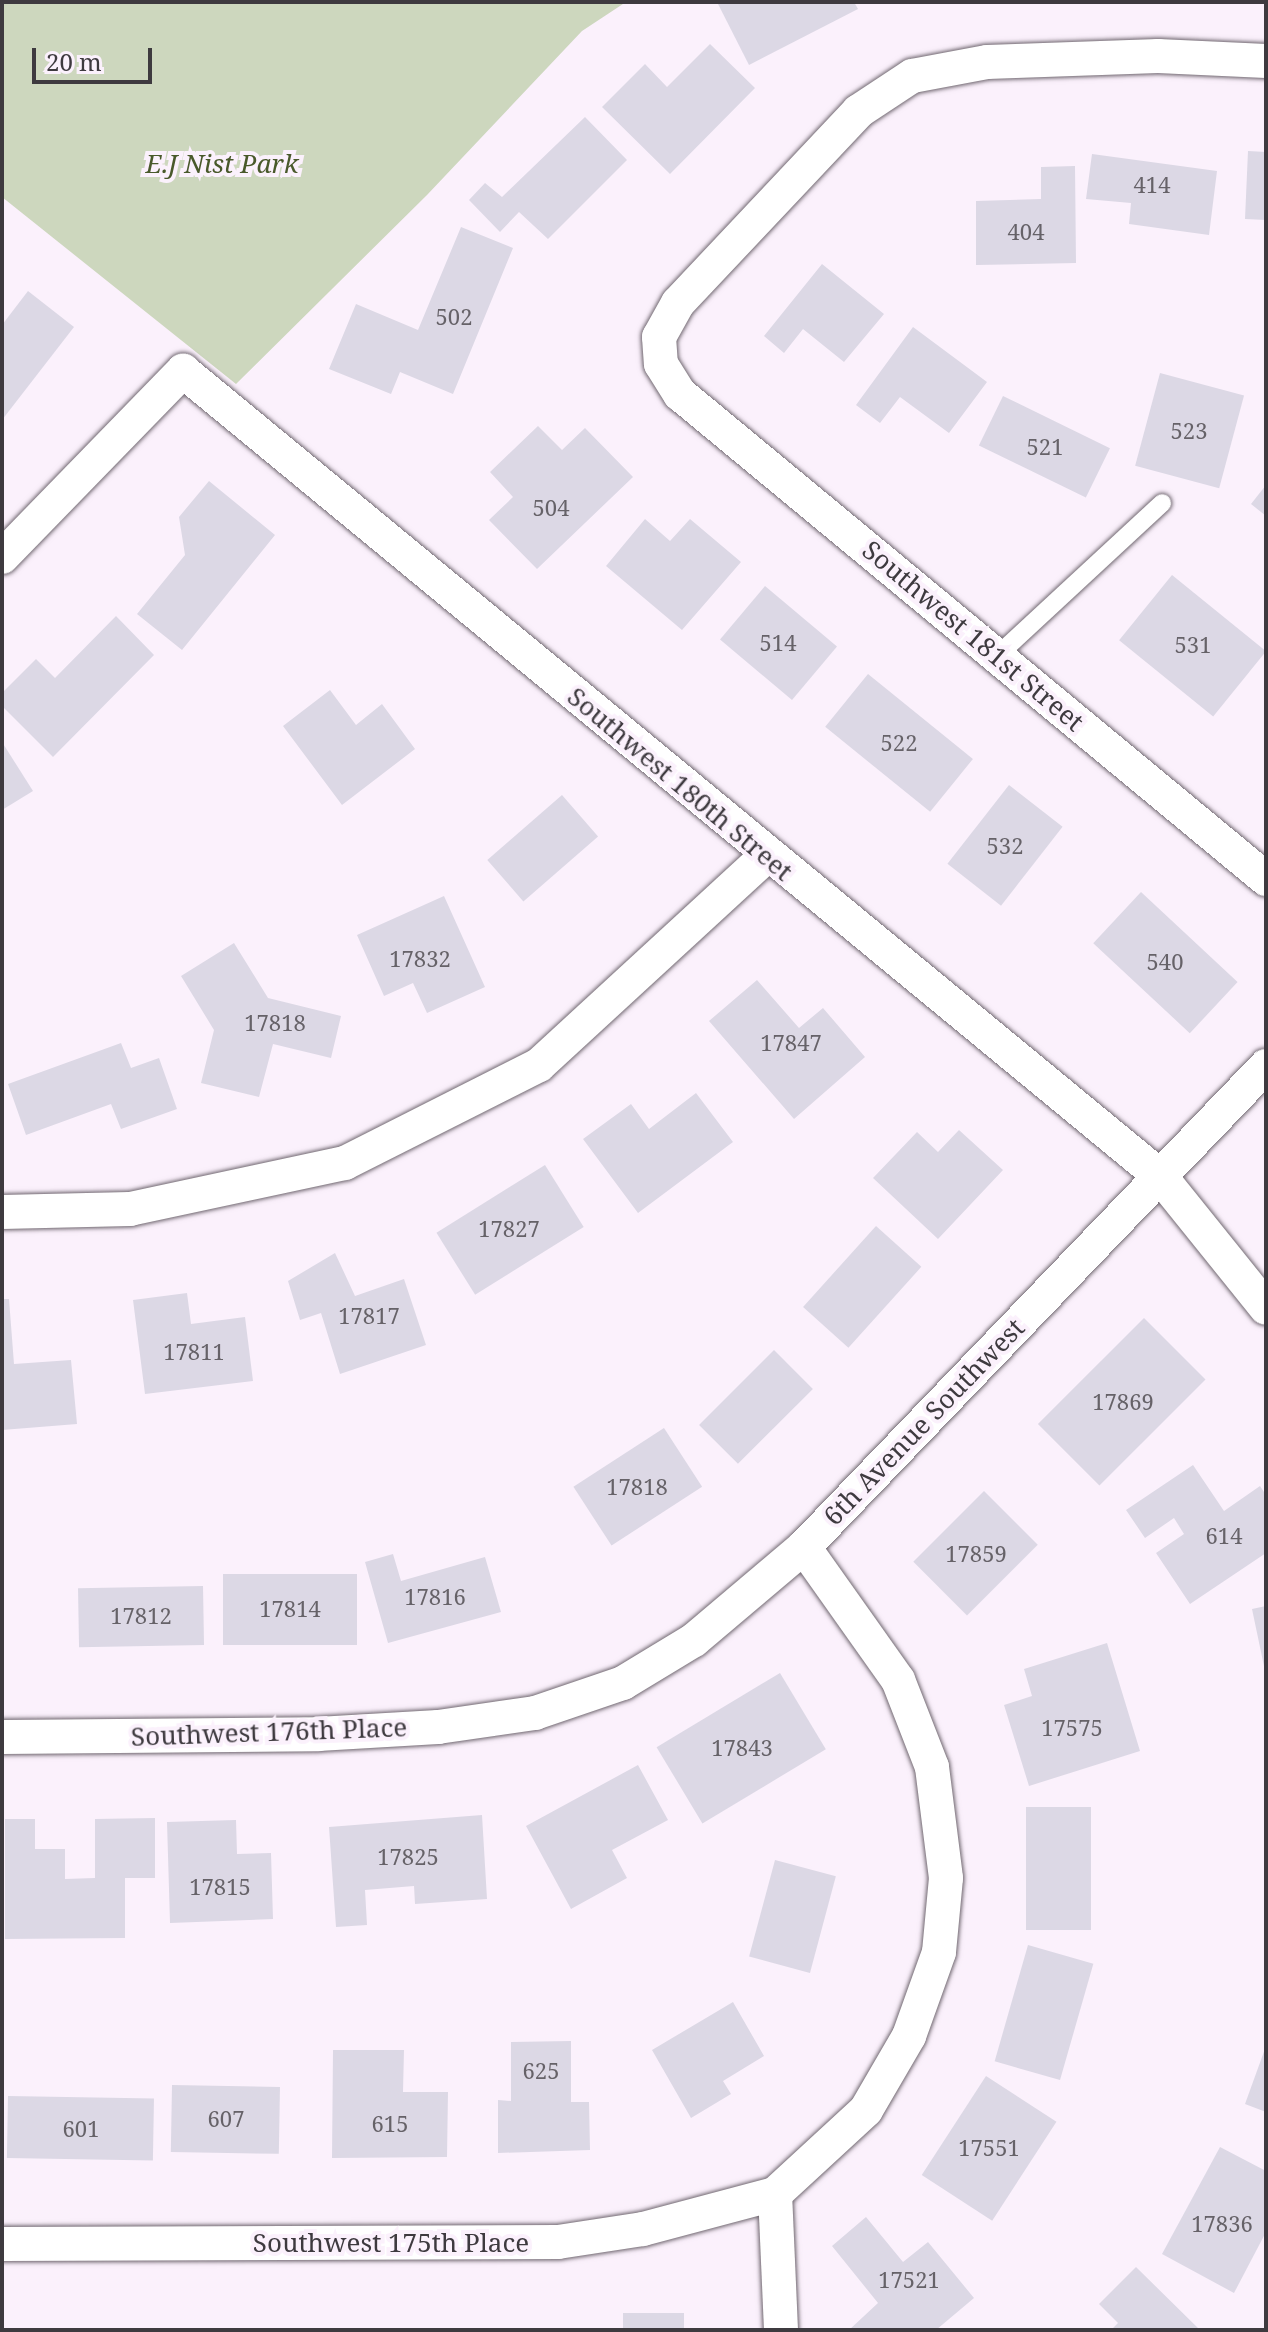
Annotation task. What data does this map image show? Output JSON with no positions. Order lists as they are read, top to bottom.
{
  "streets": {
    "street": [
      "Southwest 181st Street",
      "Southwest 180th Street",
      "6th Avenue Southwest",
      "Southwest 176th Place",
      "Southwest 175th Place"
    ]
  },
  "crossings": [
    ["Southwest 180th Street", "6th Avenue Southwest"],
    ["6th Avenue Southwest", "Southwest 176th Place"]
  ],
  "parks": ["E.J Nist Park"],
  "house_numbers": [
    "414",
    "404",
    "502",
    "523",
    "521",
    "504",
    "514",
    "531",
    "522",
    "532",
    "17832",
    "540",
    "17818",
    "17847",
    "17827",
    "17817",
    "17811",
    "17869",
    "17818",
    "614",
    "17859",
    "17816",
    "17814",
    "17812",
    "17575",
    "17843",
    "17825",
    "17815",
    "625",
    "607",
    "615",
    "601",
    "17551",
    "17836",
    "17521"
  ],
  "scale_bar": "20 m"
}
